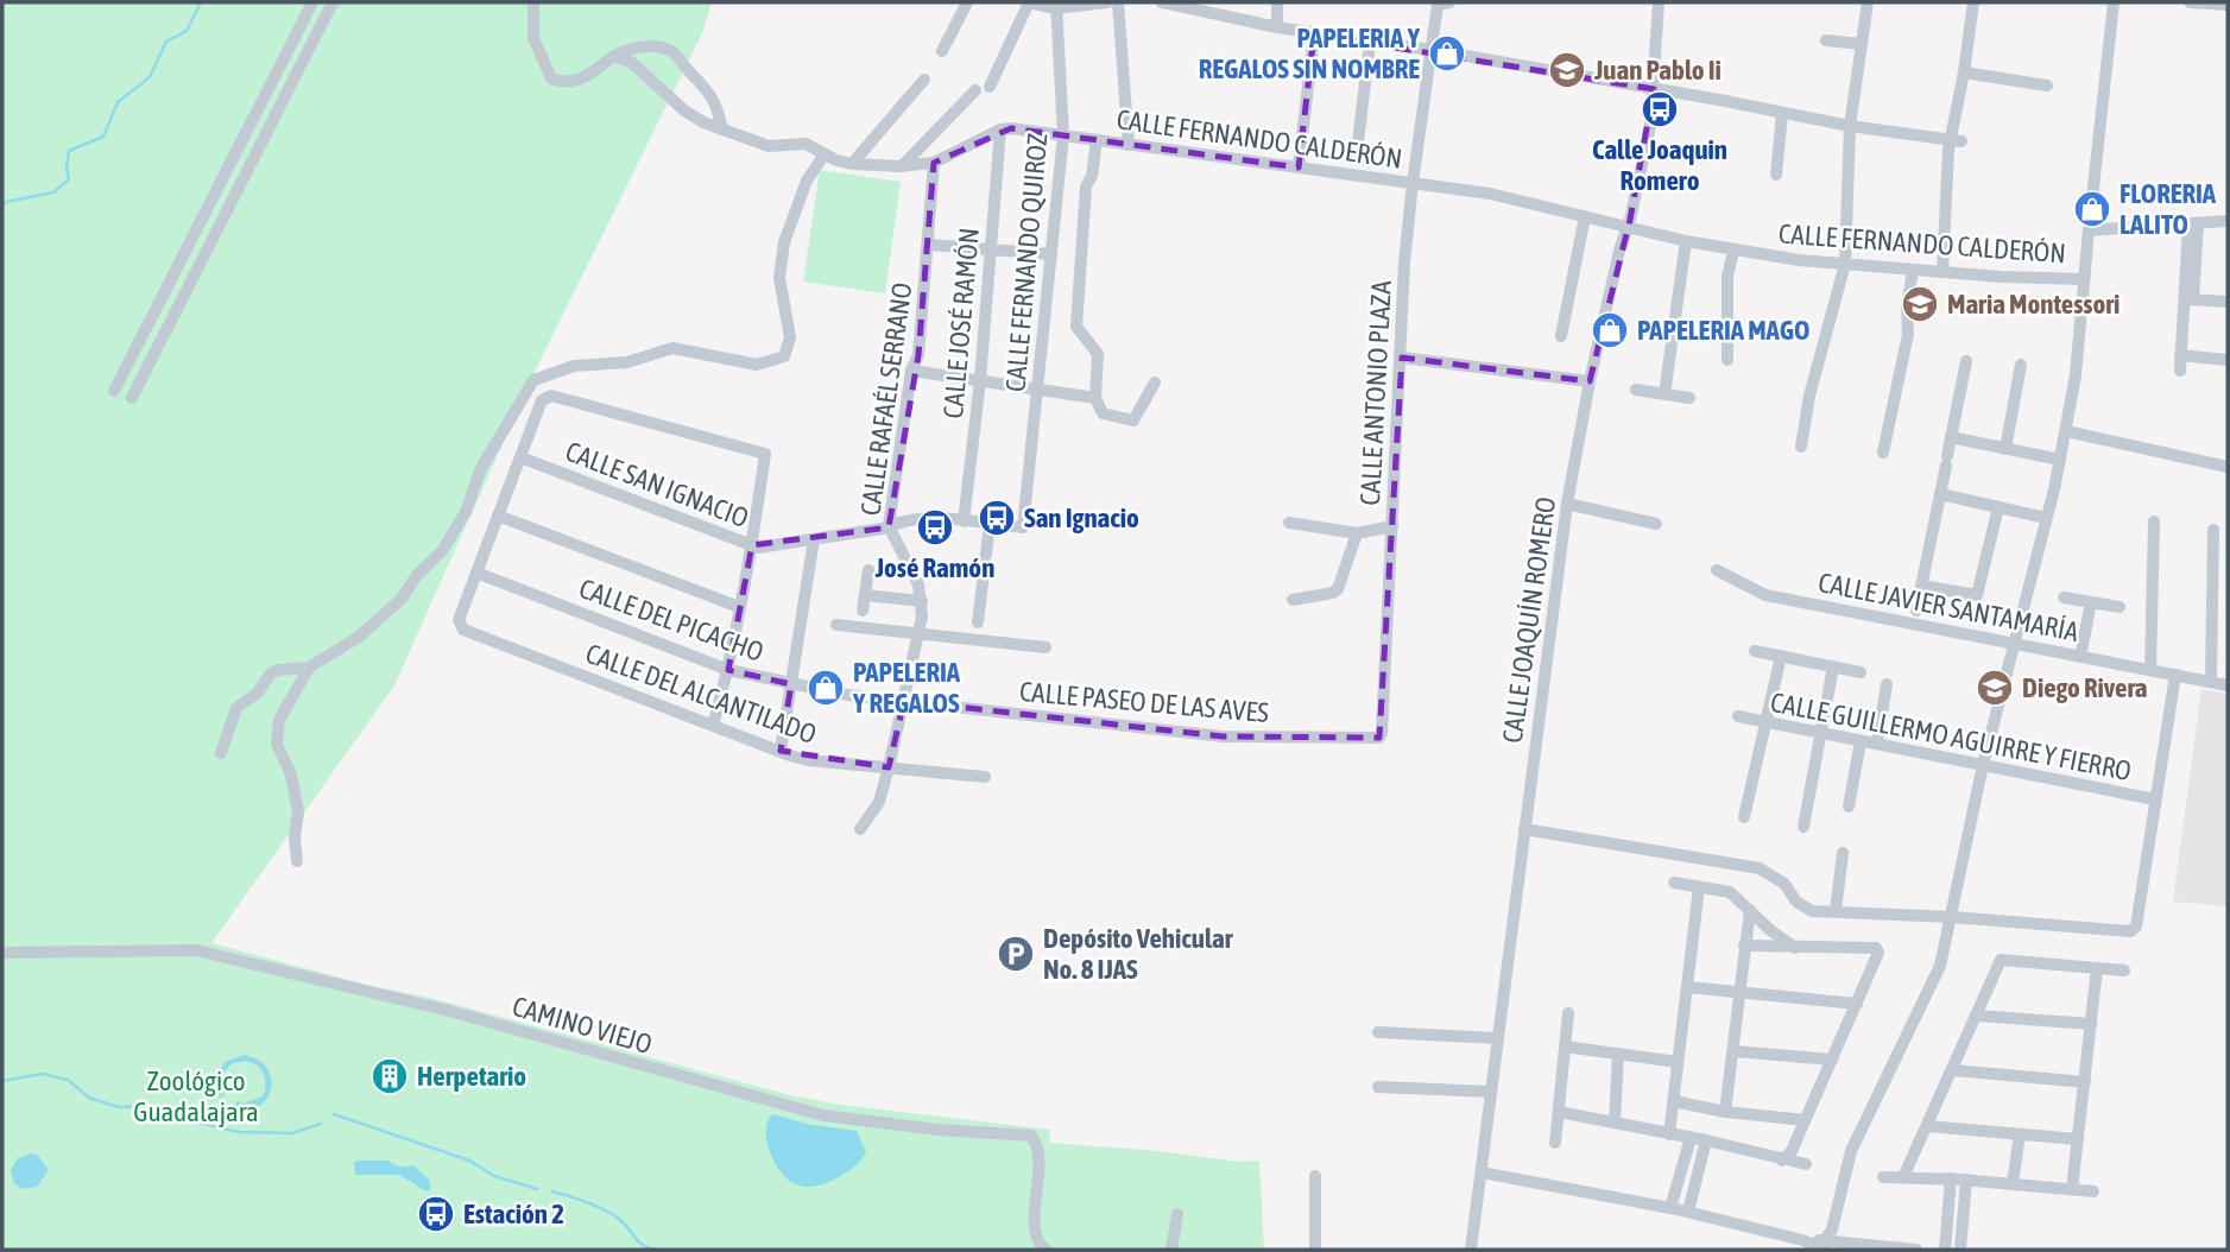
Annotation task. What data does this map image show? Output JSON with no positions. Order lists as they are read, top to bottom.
{
  "streets": {
    "street": [
      "CALLE FERNANDO CALDERÓN",
      "CALLE FERNANDO QUIROZ",
      "CALLE JOSÉ RAMÓN",
      "CALLE ANTONIO PLAZA",
      "CALLE RAFAÉL SERRANO",
      "CALLE SAN IGNACIO",
      "CALLE JAVIER SANTAMARÍA",
      "CALLE DEL PICACHO",
      "CALLE JOAQUÍN ROMERO",
      "CALLE DEL ALCANTILADO",
      "CALLE PASEO DE LAS AVES",
      "CALLE GUILLERMO AGUIRRE Y FIERRO",
      "CAMINO VIEJO"
    ]
  },
  "crossings": [
    ["CALLE FERNANDO CALDERÓN", "CALLE FERNANDO QUIROZ"],
    ["CALLE FERNANDO CALDERÓN", "CALLE JOSÉ RAMÓN"],
    ["CALLE FERNANDO CALDERÓN", "CALLE ANTONIO PLAZA"],
    ["CALLE FERNANDO CALDERÓN", "CALLE JOAQUÍN ROMERO"],
    ["CALLE FERNANDO QUIROZ", "CALLE SAN IGNACIO"],
    ["CALLE JOSÉ RAMÓN", "CALLE SAN IGNACIO"],
    ["CALLE ANTONIO PLAZA", "CALLE PASEO DE LAS AVES"],
    ["CALLE RAFAÉL SERRANO", "CALLE SAN IGNACIO"],
    ["CALLE RAFAÉL SERRANO", "CALLE DEL PICACHO"],
    ["CALLE RAFAÉL SERRANO", "CALLE DEL ALCANTILADO"],
    ["CALLE RAFAÉL SERRANO", "CALLE PASEO DE LAS AVES"],
    ["CALLE DEL PICACHO", "CALLE DEL ALCANTILADO"],
    ["CALLE DEL PICACHO", "CALLE PASEO DE LAS AVES"]
  ],
  "parks": ["Zoológico Guadalajara"],
  "places": {
    "shop": [
      "PAPELERIA Y REGALOS SIN NOMBRE",
      "FLORERIA LALITO",
      "PAPELERIA MAGO",
      "PAPELERIA Y REGALOS"
    ],
    "school or university": ["Juan Pablo Ii", "Maria Montessori", "Diego Rivera"],
    "bus stop": [
      "Calle Joaquin Romero",
      "San Ignacio",
      "José Ramón",
      "Estación 2"
    ],
    "parking": ["Depósito Vehicular No. 8 IJAS"],
    "building": ["Herpetario"]
  }
}
